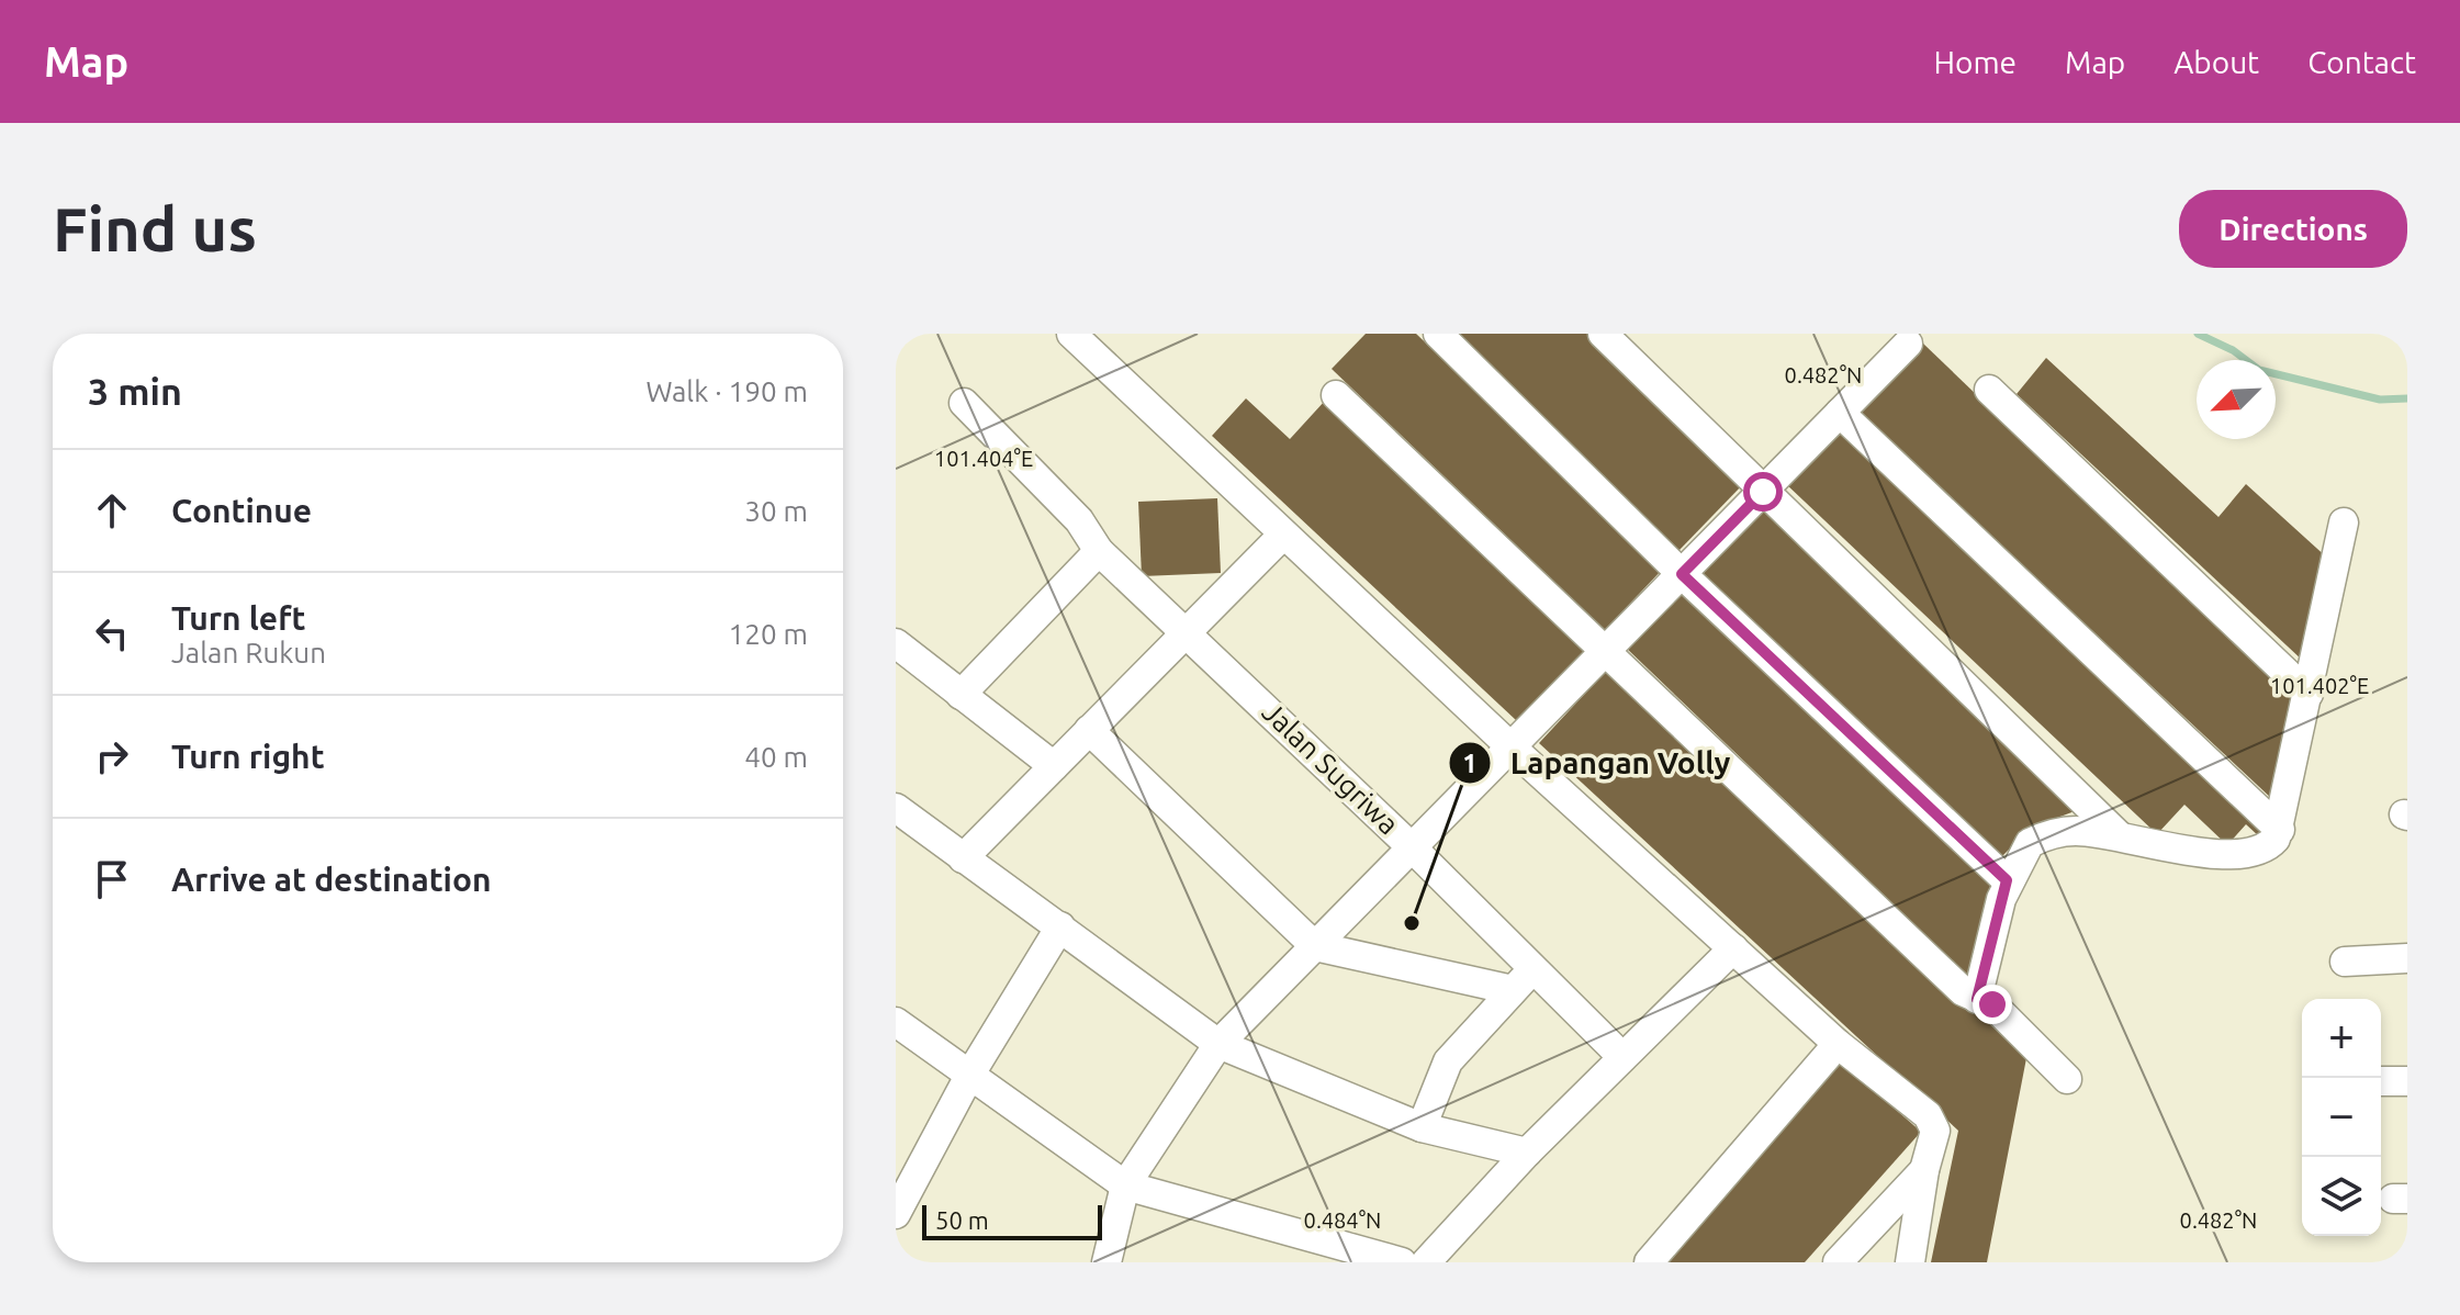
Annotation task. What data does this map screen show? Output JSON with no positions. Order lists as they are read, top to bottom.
{
  "streets": {
    "street": ["Jalan Sugriwa"]
  },
  "places": ["Lapangan Volly"],
  "scale_bar": "50 m",
  "north": "bottom left",
  "page": {
    "header": "Map",
    "nav": [
      "Home",
      "Map",
      "About",
      "Contact"
    ],
    "buttons": "Directions",
    "title": "Find us",
    "heading": ["3 min", "Walk · 190 m"],
    "list": [
      ["Continue", "30 m"],
      ["Turn left", "Jalan Rukun", "120 m"],
      ["Turn right", "40 m"],
      "Arrive at destination"
    ],
    "map_buttons": ["+", "−"],
    "scale": "50 m"
  },
  "coordinates": [
    "0.482°N",
    "101.404°E",
    "101.402°E",
    "0.484°N"
  ]
}
